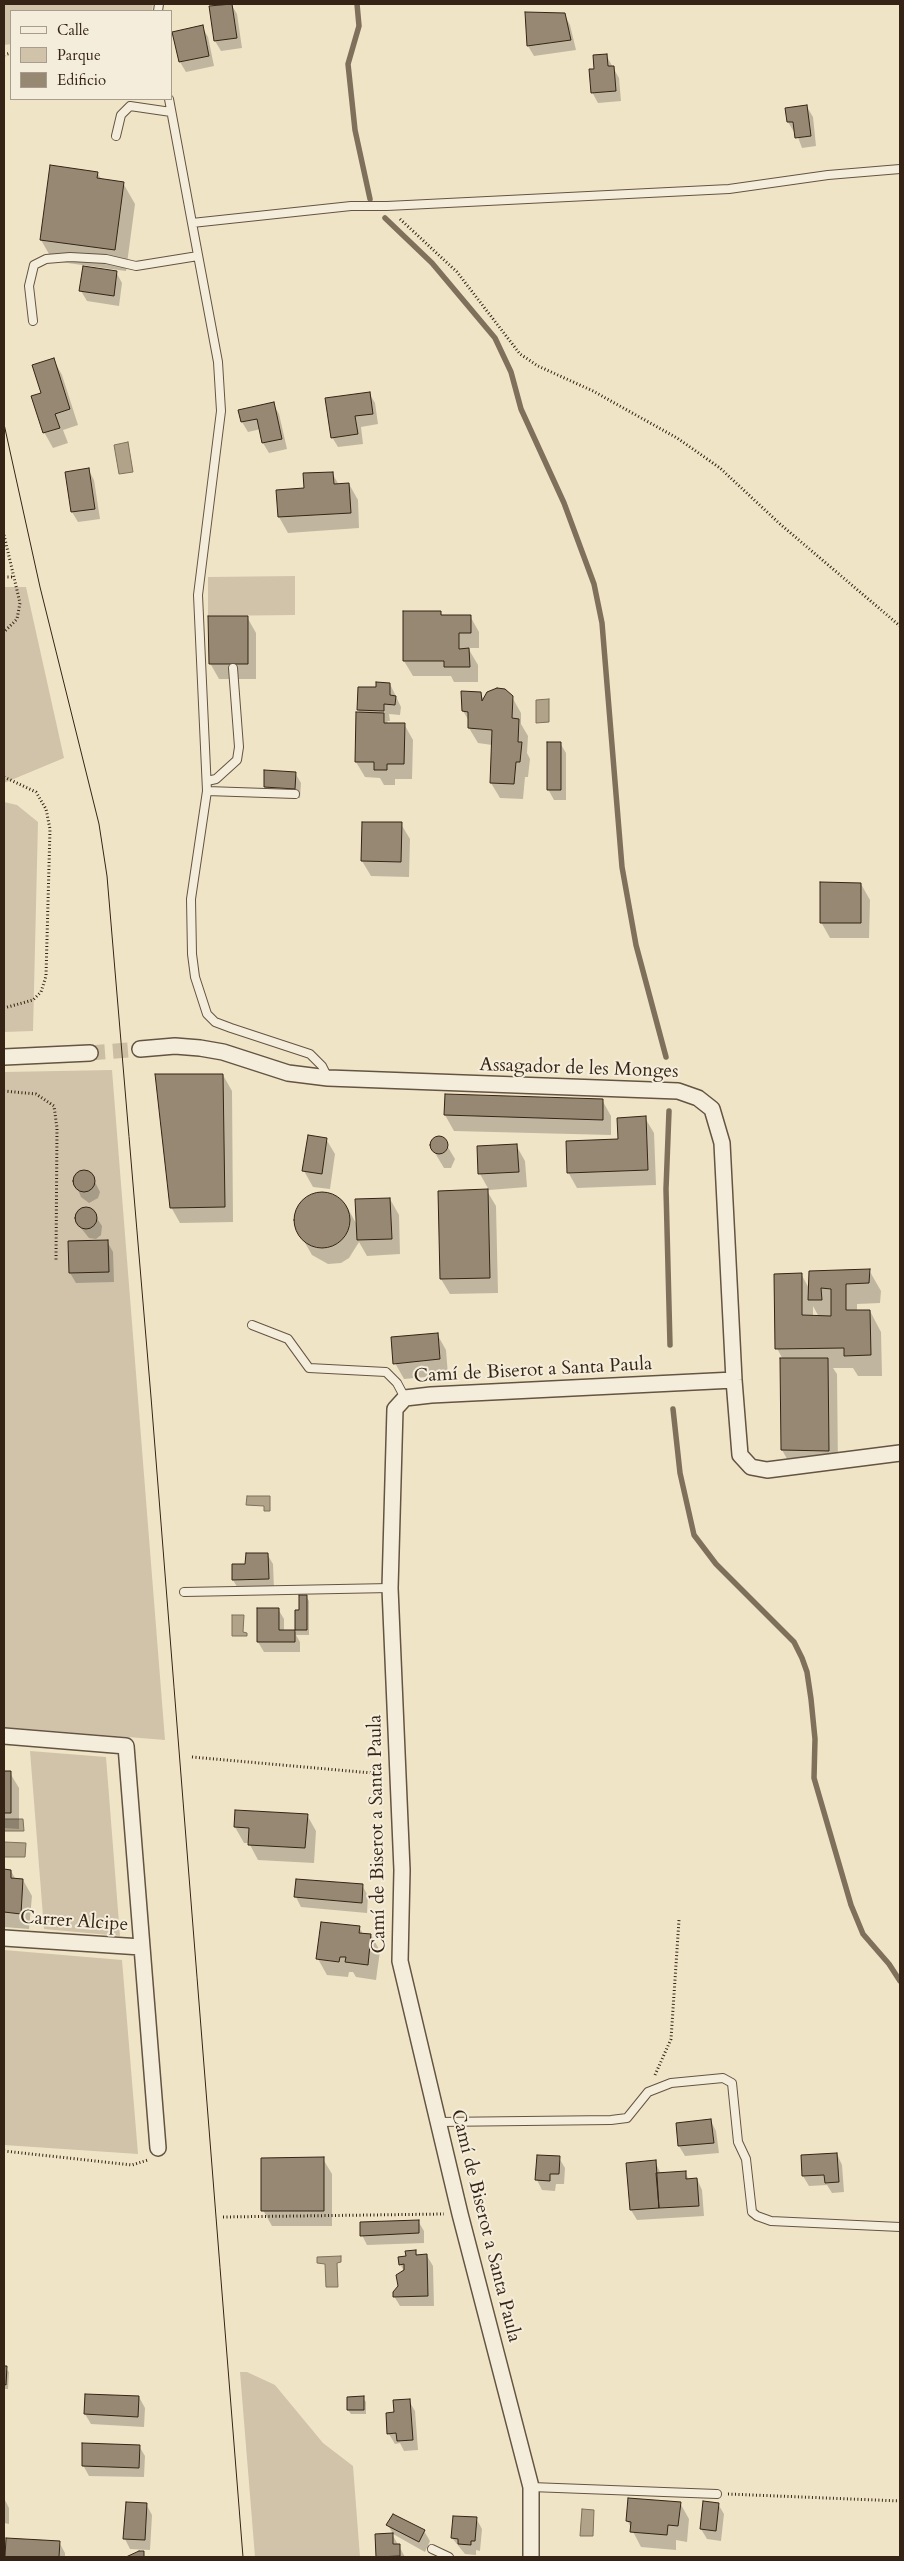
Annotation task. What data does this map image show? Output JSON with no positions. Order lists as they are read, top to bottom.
{
  "streets": {
    "street": ["Assagador de les Monges", "Camí de Biserot a Santa Paula", "Carrer Alcipe"]
  },
  "crossings": [
    ["Assagador de les Monges", "Camí de Biserot a Santa Paula"]
  ],
  "legend": ["Calle", "Parque", "Edificio"]
}
